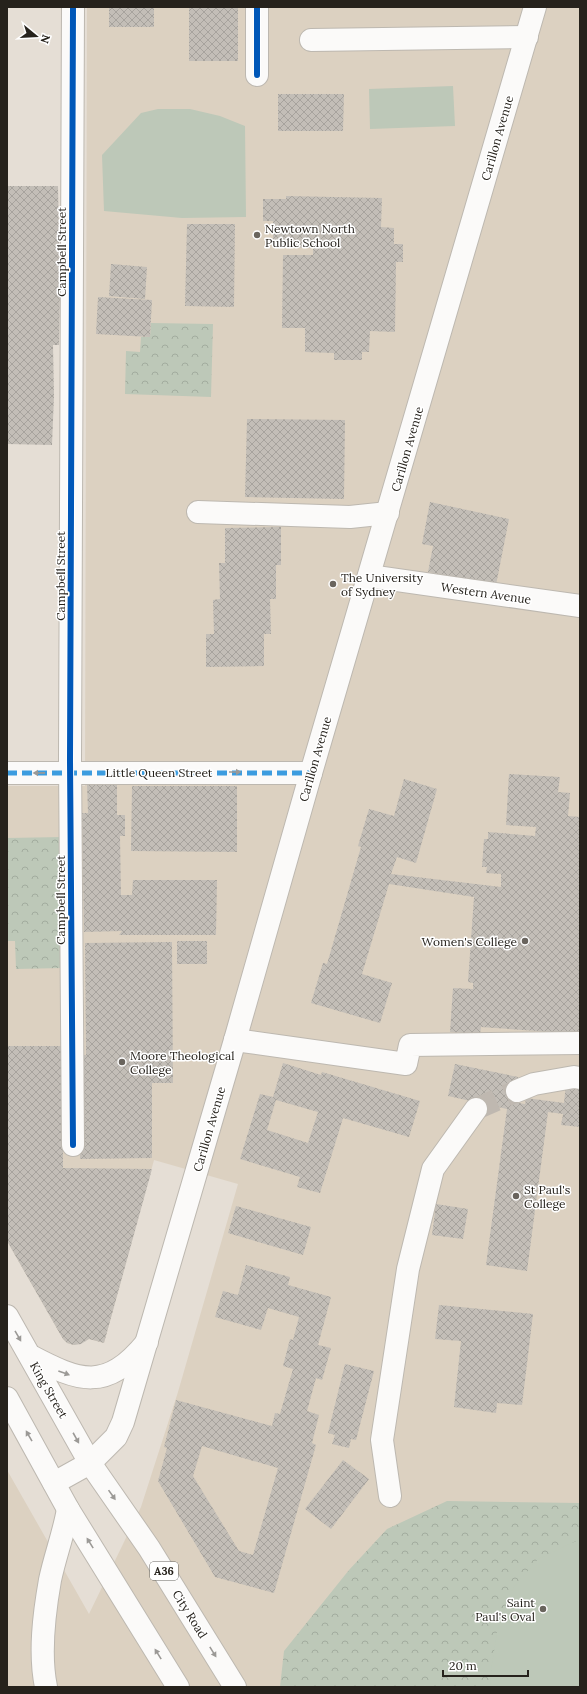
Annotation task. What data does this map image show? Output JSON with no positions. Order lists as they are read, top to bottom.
{
  "streets": {
    "main road": [
      "Carillon Avenue",
      "Campbell Street",
      "Western Avenue",
      "Little Queen Street",
      "King Street",
      "A36",
      "City Road"
    ]
  },
  "crossings": [
    ["Carillon Avenue", "Western Avenue"],
    ["Carillon Avenue", "Little Queen Street"],
    ["Carillon Avenue", "King Street"],
    ["Carillon Avenue", "City Road"],
    ["Campbell Street", "Little Queen Street"],
    ["King Street", "City Road"]
  ],
  "places": [
    "Newtown North Public School",
    "The University of Sydney",
    "Women's College",
    "Moore Theological College",
    "St Paul's College",
    "Saint Paul's Oval"
  ],
  "scale_bar": "20 m",
  "north": "right"
}
